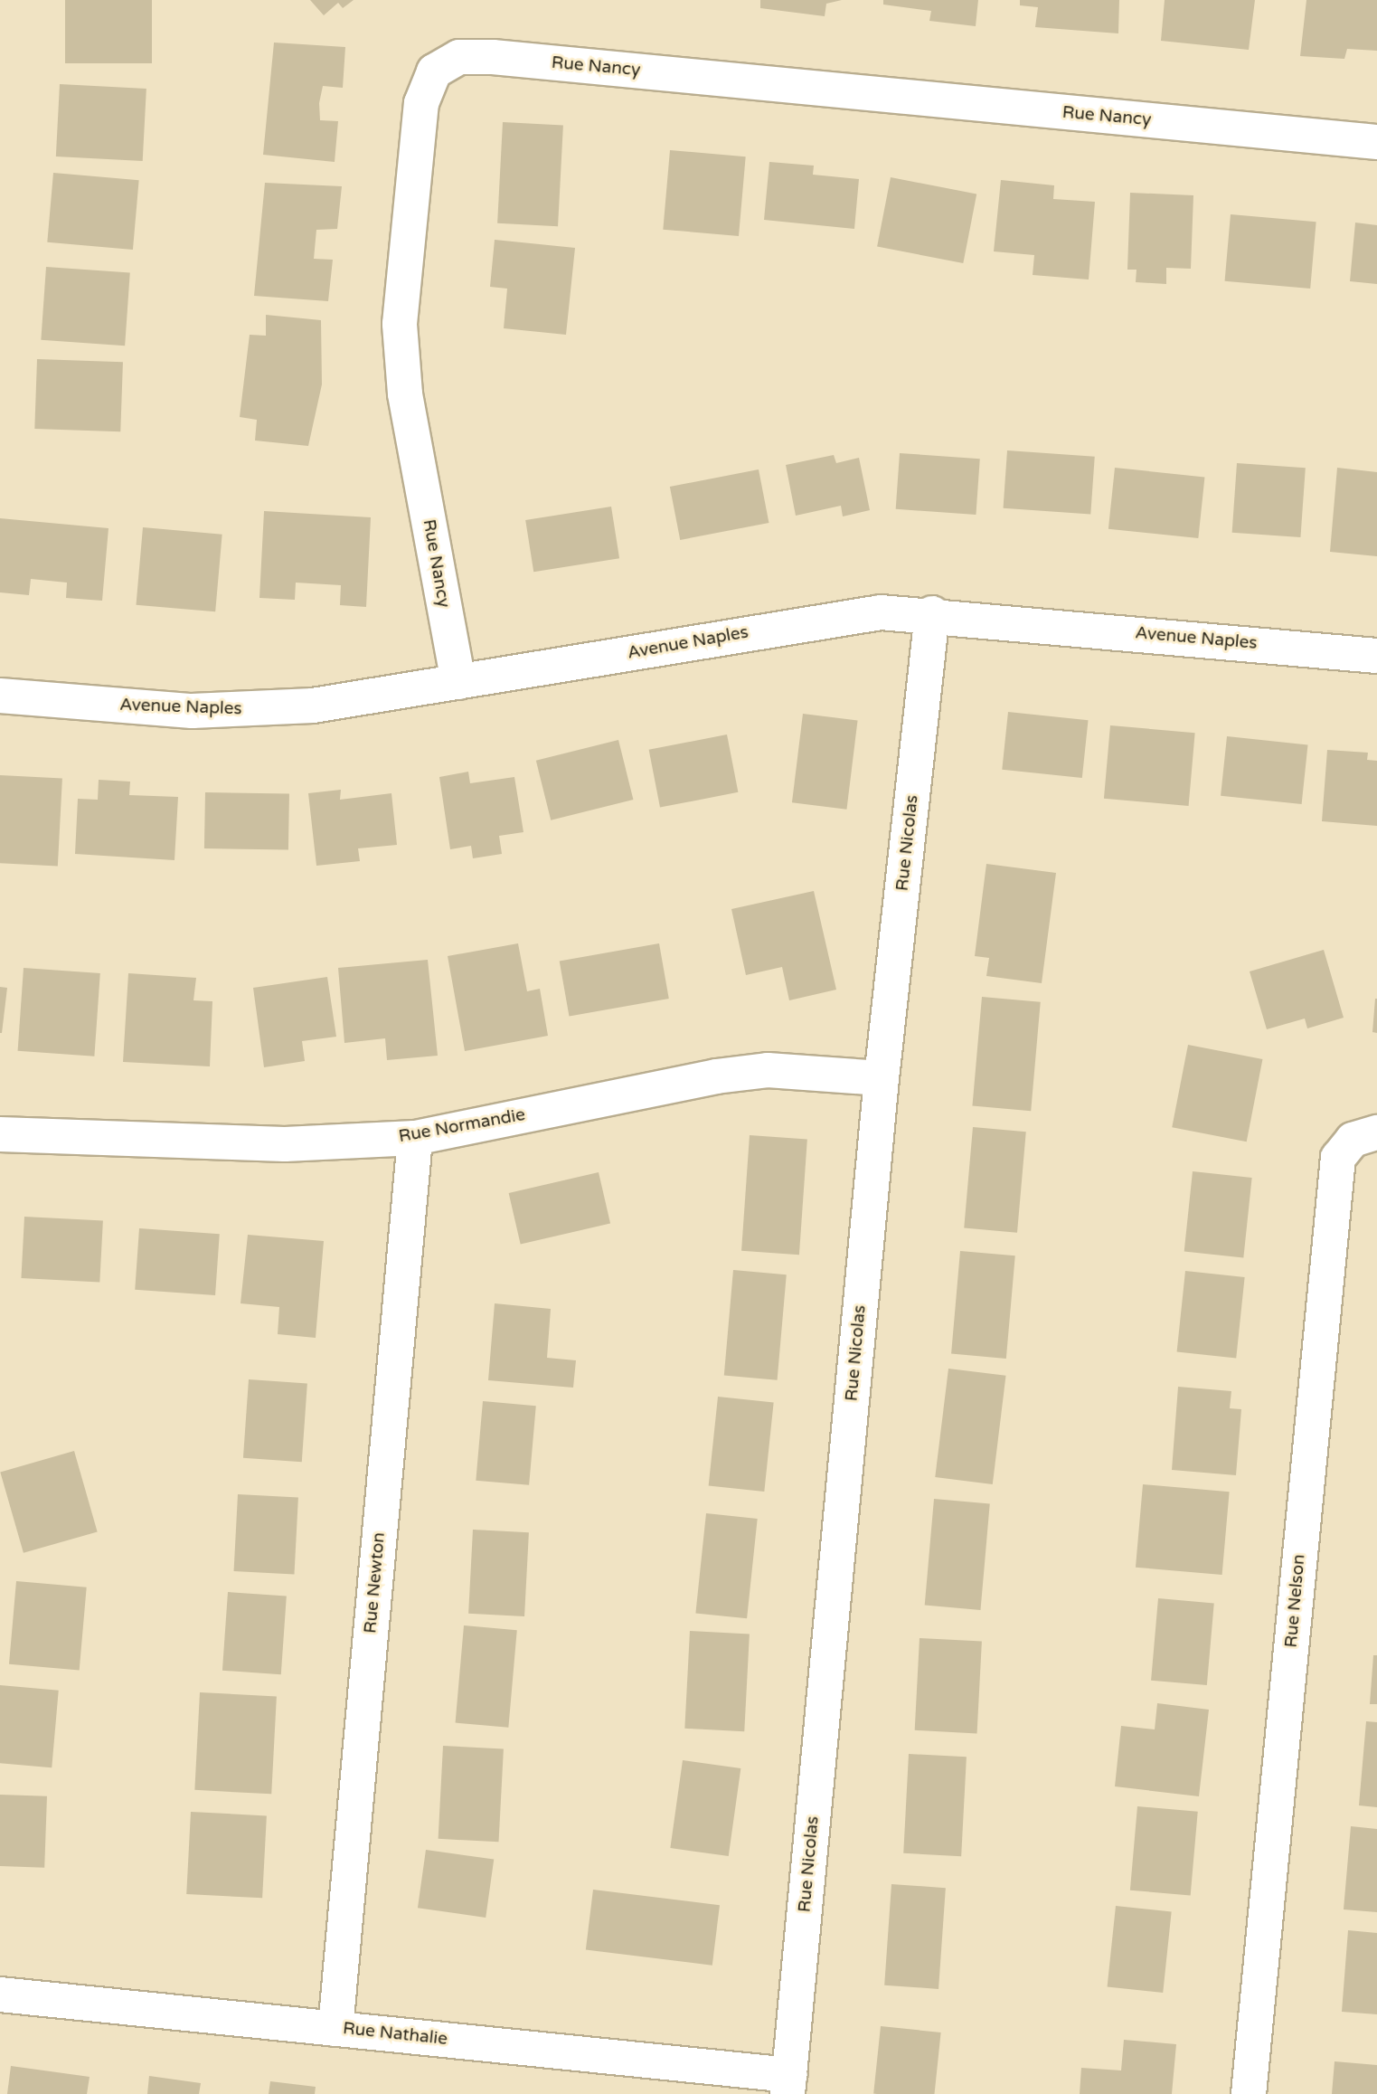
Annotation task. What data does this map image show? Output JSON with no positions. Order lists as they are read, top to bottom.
{
  "streets": {
    "street": [
      "Rue Nancy",
      "Avenue Naples",
      "Rue Nicolas",
      "Rue Normandie",
      "Rue Newton",
      "Rue Nelson",
      "Rue Nathalie"
    ]
  },
  "crossings": [
    ["Rue Nancy", "Avenue Naples"],
    ["Avenue Naples", "Rue Nicolas"],
    ["Rue Nicolas", "Rue Normandie"],
    ["Rue Nicolas", "Rue Nathalie"],
    ["Rue Normandie", "Rue Newton"],
    ["Rue Newton", "Rue Nathalie"]
  ]
}
